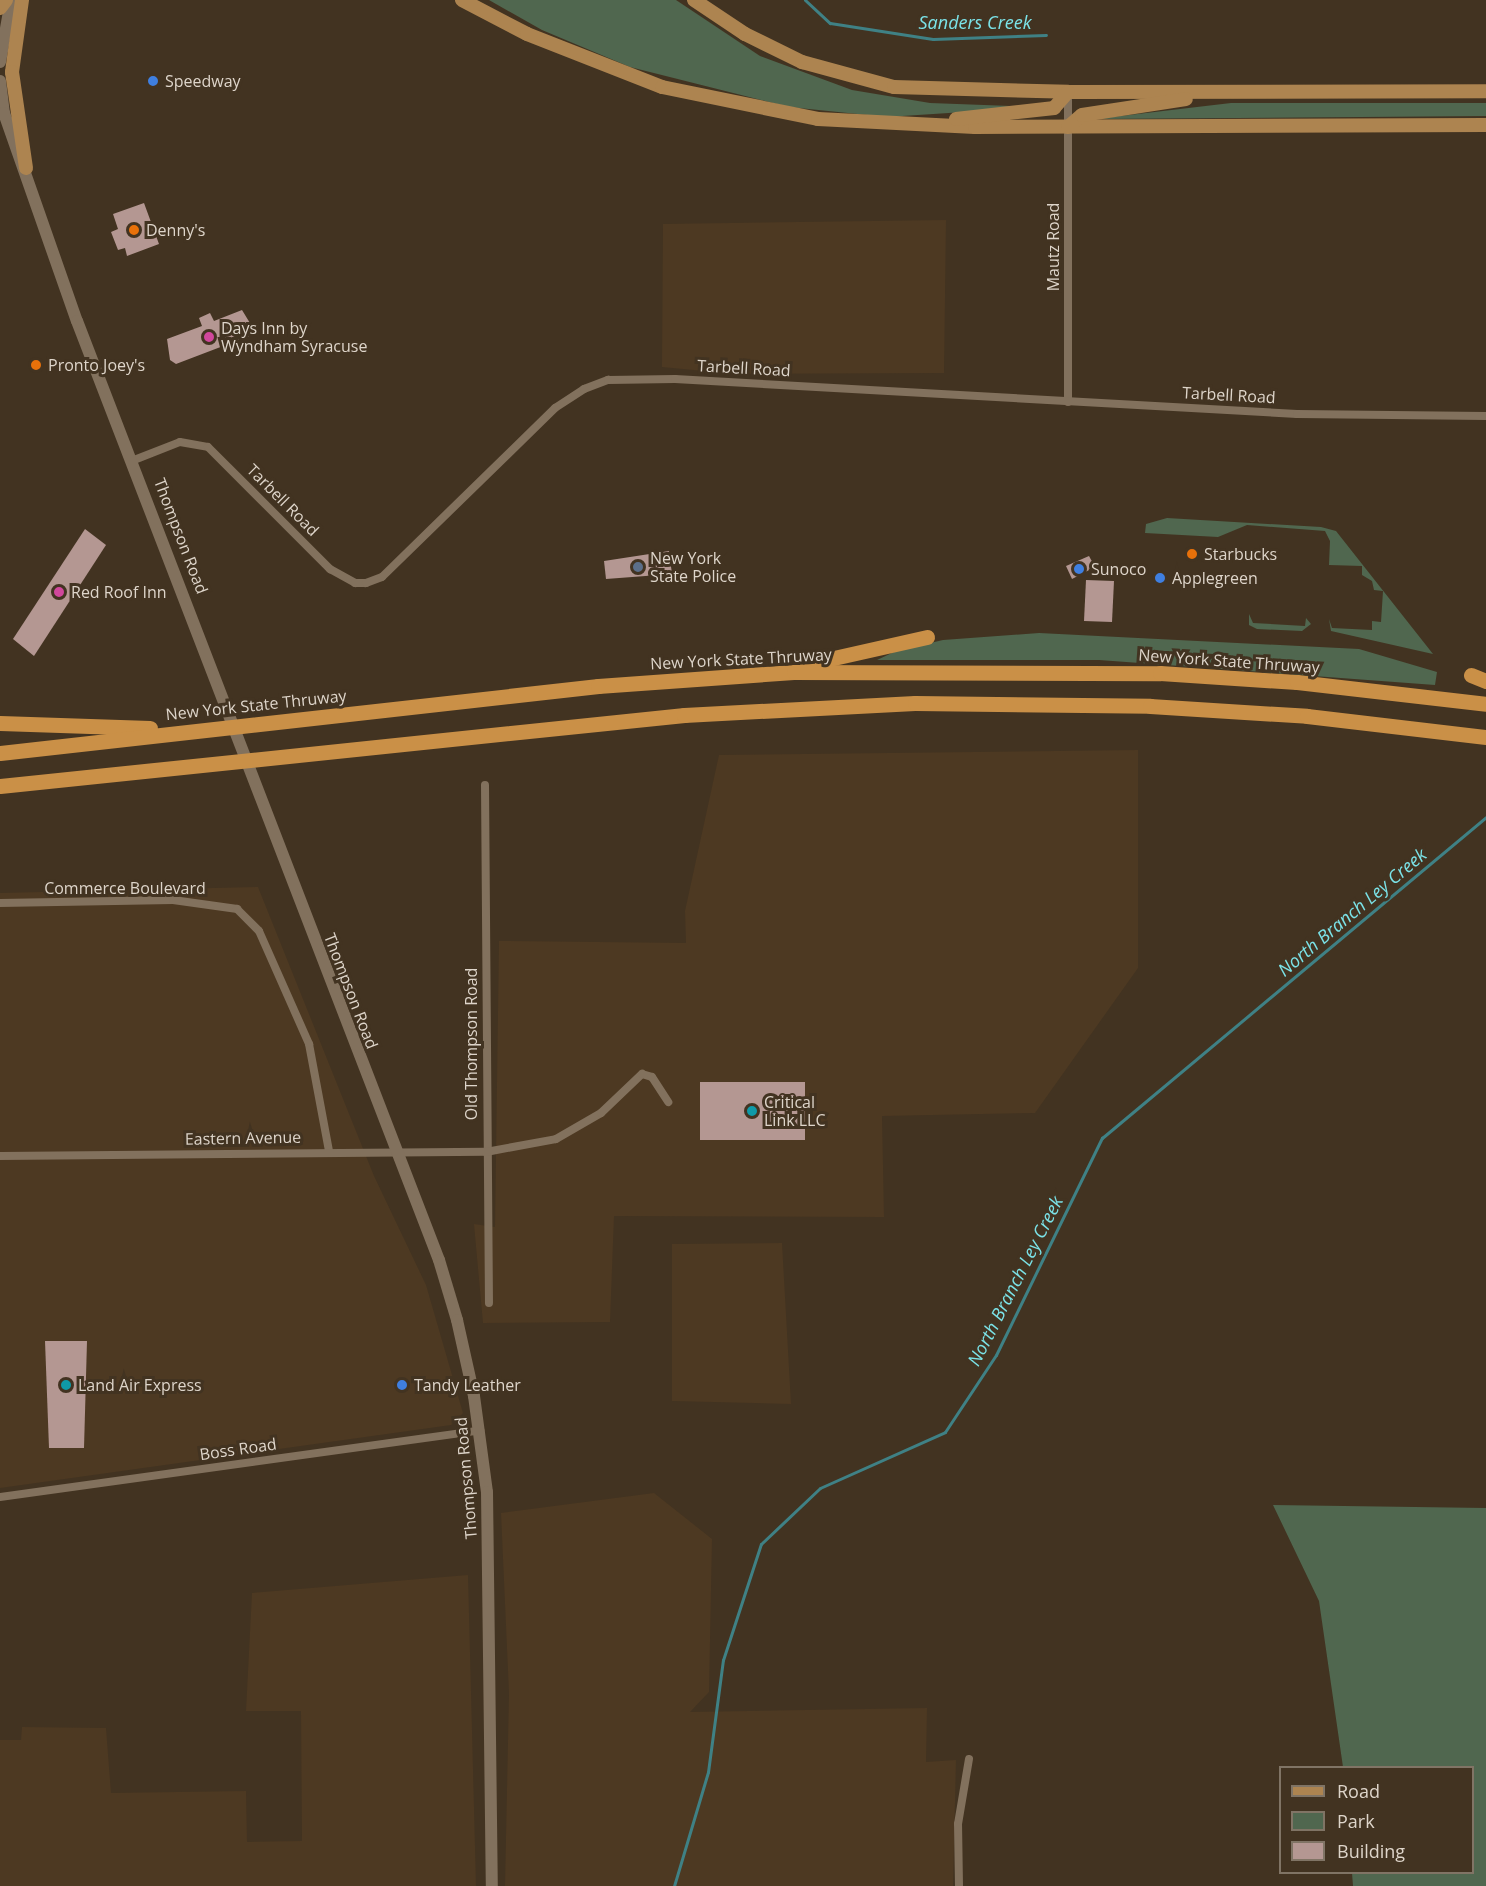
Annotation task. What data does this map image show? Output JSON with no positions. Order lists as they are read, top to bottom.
{
  "streets": {
    "highway": ["New York State Thruway"],
    "street": [
      "Mautz Road",
      "Tarbell Road",
      "Thompson Road",
      "Commerce Boulevard",
      "Old Thompson Road",
      "Eastern Avenue",
      "Boss Road"
    ]
  },
  "crossings": [
    ["Mautz Road", "Tarbell Road"],
    ["Tarbell Road", "Thompson Road"],
    ["Thompson Road", "Eastern Avenue"],
    ["Thompson Road", "Boss Road"],
    ["Commerce Boulevard", "Eastern Avenue"],
    ["Old Thompson Road", "Eastern Avenue"]
  ],
  "water": ["Sanders Creek", "North Branch Ley Creek"],
  "places": [
    "Speedway",
    "Denny's",
    "Days Inn by Wyndham Syracuse",
    "Pronto Joey's",
    "Starbucks",
    "New York State Police",
    "Sunoco",
    "Applegreen",
    "Red Roof Inn",
    "Critical Link LLC",
    "Land Air Express",
    "Tandy Leather"
  ],
  "legend": ["Road", "Park", "Building"]
}
